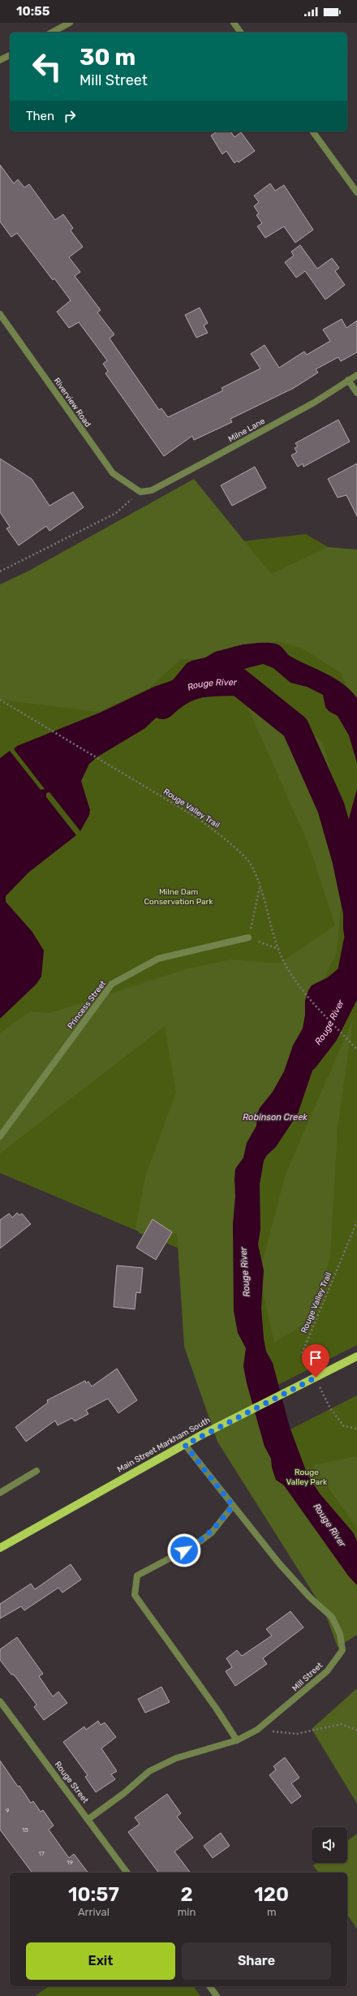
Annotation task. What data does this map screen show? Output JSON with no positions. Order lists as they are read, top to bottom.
{
  "streets": {
    "main road": ["Main Street Markham South"],
    "street": [
      "Riverview Road",
      "Milne Lane",
      "Princess Street",
      "Mill Street",
      "Rouge Street"
    ],
    "path": ["Rouge Valley Trail"]
  },
  "crossings": [
    ["Riverview Road", "Milne Lane"],
    ["Main Street Markham South", "Mill Street"],
    ["Mill Street", "Rouge Street"]
  ],
  "water": ["Rouge River", "Robinson Creek"],
  "parks": ["Milne Dam Conservation Park", "Rouge Valley Park"],
  "house_numbers": [
    "9",
    "15",
    "17",
    "19"
  ],
  "page": {
    "status": "10:55",
    "turn": ["30 m", "Mill Street"],
    "then": "Then",
    "eta": [
      "10:57",
      "Arrival",
      "2",
      "min",
      "120",
      "m"
    ],
    "buttons": ["Exit", "Share"]
  }
}
